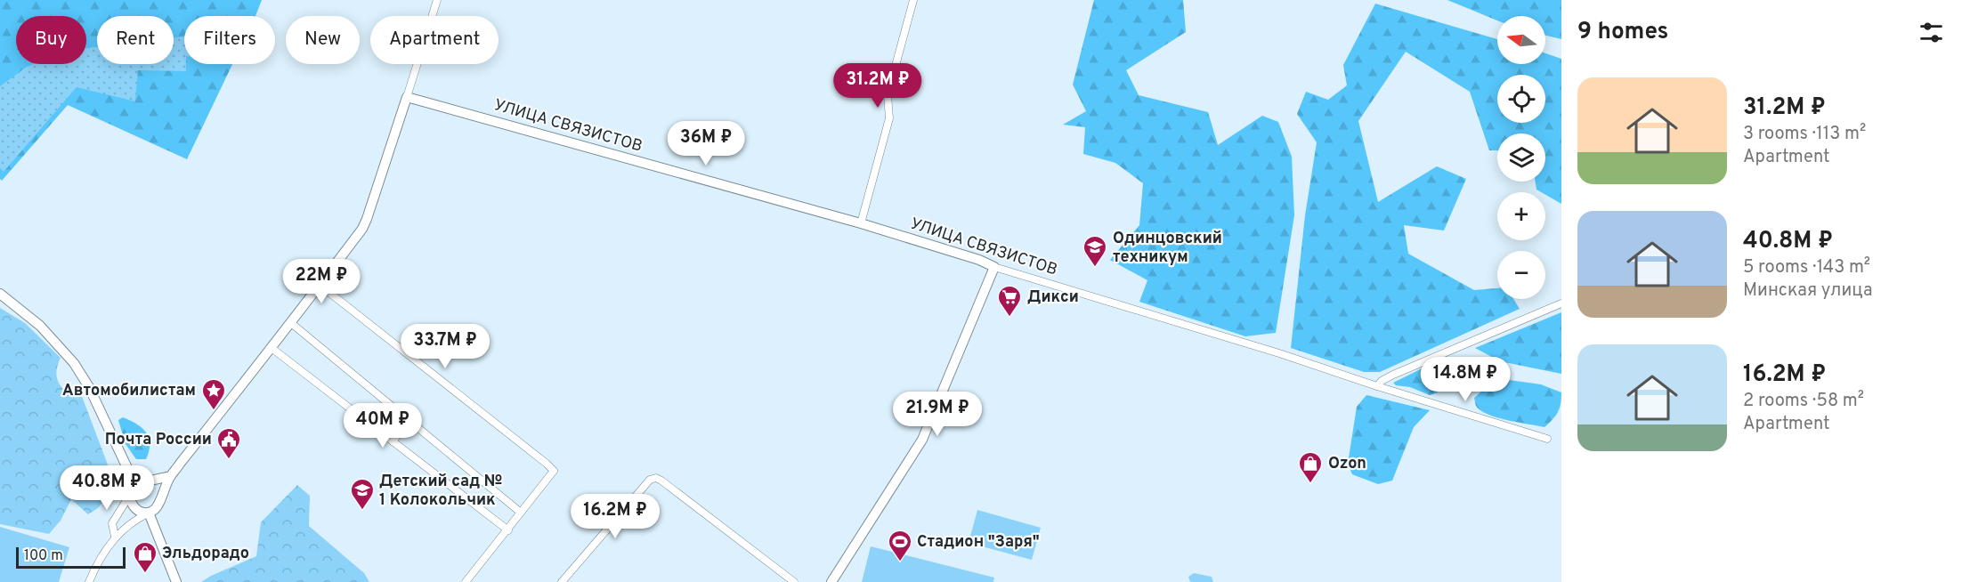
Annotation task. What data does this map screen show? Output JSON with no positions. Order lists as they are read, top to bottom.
{
  "streets": {
    "street": ["УЛИЦА СВЯЗИСТОВ"]
  },
  "places": {
    "school or university": ["Одинцовский техникум", "Детский сад № 1 Колокольчик"],
    "supermarket": ["Дикси"],
    "place": ["Автомобилистам"],
    "public building": ["Почта России"],
    "shop": ["Ozon", "Эльдорадо"],
    "sports": ["Стадион \"Заря\""]
  },
  "scale_bar": "100 m",
  "north": "left",
  "page": {
    "heading": "9 homes",
    "map_buttons": ["+", "−"],
    "chip": [
      "Buy",
      "Rent",
      "Filters",
      "New",
      "Apartment"
    ],
    "price": [
      "31.2M ₽",
      "36M ₽",
      "22M ₽",
      "33.7M ₽",
      "14.8M ₽",
      "21.9M ₽",
      "40M ₽",
      "40.8M ₽",
      "16.2M ₽"
    ],
    "list": [
      {
        "name": "31.2M ₽",
        "note": "3 rooms · 113 m² · Apartment"
      },
      {
        "name": "40.8M ₽",
        "note": "5 rooms · 143 m² · Минская улица"
      },
      {
        "name": "16.2M ₽",
        "note": "2 rooms · 58 m² · Apartment"
      }
    ],
    "scale": "100 m"
  }
}
